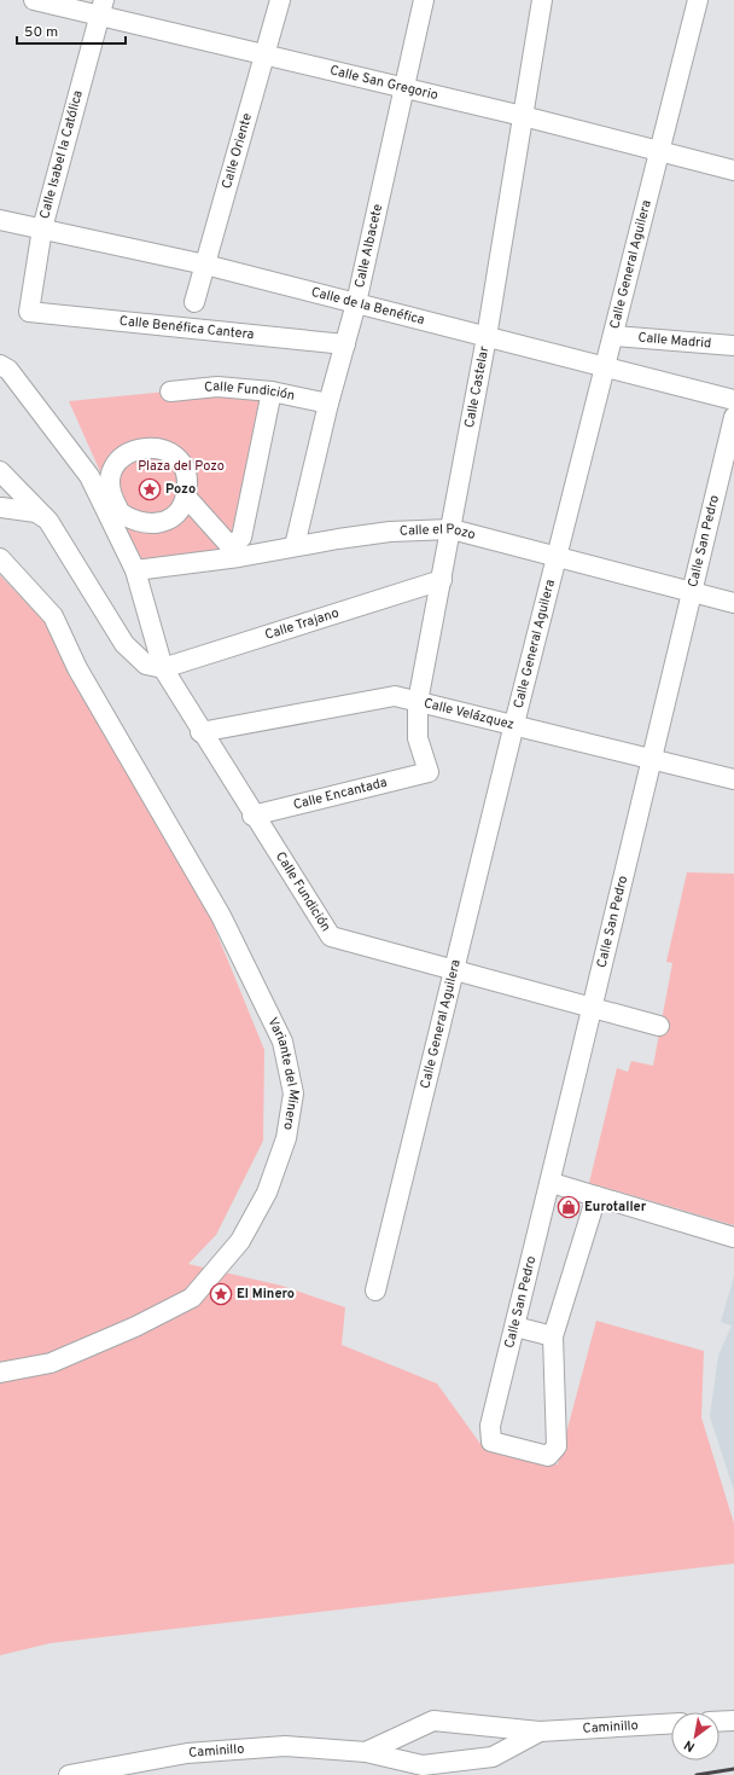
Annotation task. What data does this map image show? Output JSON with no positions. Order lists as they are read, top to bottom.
{
  "streets": {
    "street": [
      "Calle San Gregorio",
      "Calle Oriente",
      "Calle Isabel la Católica",
      "Calle Albacete",
      "Calle General Aguilera",
      "Calle de la Benéfica",
      "Calle Benéfica Cantera",
      "Calle Madrid",
      "Calle Castelar",
      "Calle Fundición",
      "Calle el Pozo",
      "Calle San Pedro",
      "Calle Trajano",
      "Calle Velázquez",
      "Calle Encantada",
      "Variante del Minero",
      "Caminillo"
    ]
  },
  "crossings": [
    ["Calle San Gregorio", "Calle Oriente"],
    ["Calle San Gregorio", "Calle Isabel la Católica"],
    ["Calle San Gregorio", "Calle Albacete"],
    ["Calle San Gregorio", "Calle General Aguilera"],
    ["Calle San Gregorio", "Calle Castelar"],
    ["Calle Oriente", "Calle de la Benéfica"],
    ["Calle Isabel la Católica", "Calle de la Benéfica"],
    ["Calle Isabel la Católica", "Calle Benéfica Cantera"],
    ["Calle Albacete", "Calle de la Benéfica"],
    ["Calle Albacete", "Calle Benéfica Cantera"],
    ["Calle Albacete", "Calle Fundición"],
    ["Calle Albacete", "Calle el Pozo"],
    ["Calle General Aguilera", "Calle de la Benéfica"],
    ["Calle General Aguilera", "Calle Madrid"],
    ["Calle General Aguilera", "Calle Fundición"],
    ["Calle General Aguilera", "Calle el Pozo"],
    ["Calle General Aguilera", "Calle Velázquez"],
    ["Calle de la Benéfica", "Calle Castelar"],
    ["Calle Castelar", "Calle el Pozo"],
    ["Calle Castelar", "Calle Trajano"],
    ["Calle Castelar", "Calle Velázquez"],
    ["Calle Castelar", "Calle Encantada"],
    ["Calle Fundición", "Calle el Pozo"],
    ["Calle Fundición", "Calle San Pedro"],
    ["Calle Fundición", "Calle Trajano"],
    ["Calle Fundición", "Calle Velázquez"],
    ["Calle Fundición", "Calle Encantada"],
    ["Calle el Pozo", "Calle San Pedro"],
    ["Calle San Pedro", "Calle Velázquez"]
  ],
  "parks": ["Plaza del Pozo"],
  "places": {
    "place": ["Pozo", "El Minero"],
    "shop": ["Eurotaller"]
  },
  "scale_bar": "50 m",
  "north": "bottom left"
}
